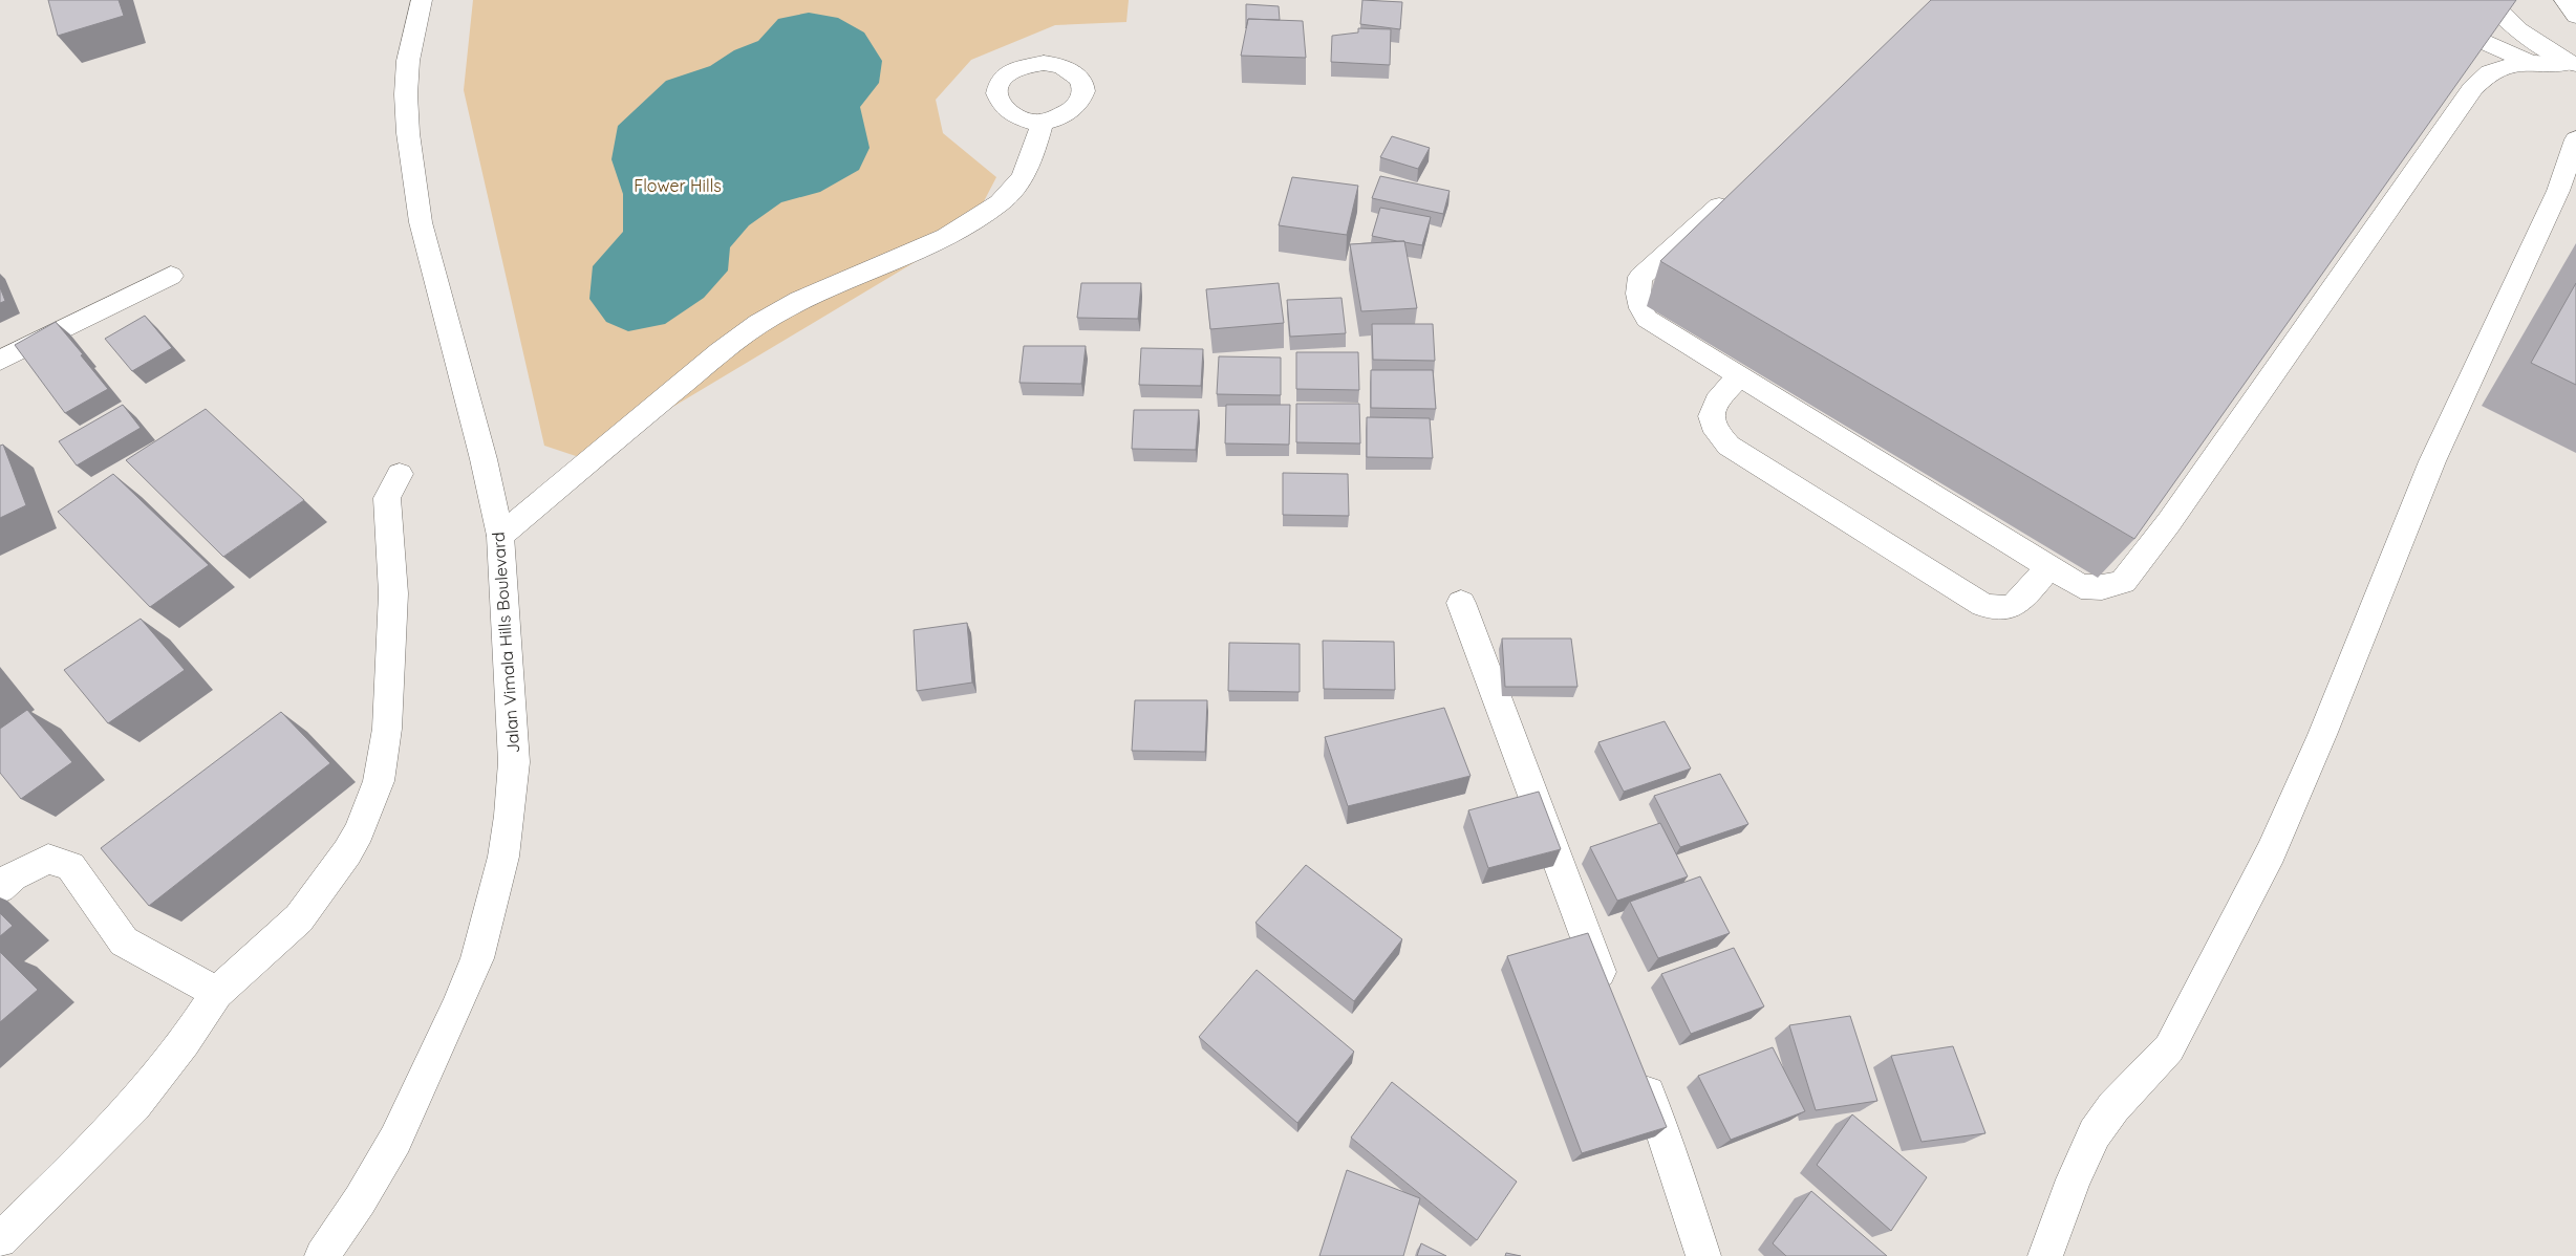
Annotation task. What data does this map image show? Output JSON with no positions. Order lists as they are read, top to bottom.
{
  "streets": {
    "street": ["Jalan Vimala Hills Boulevard"]
  },
  "parks": ["Flower Hills"]
}
